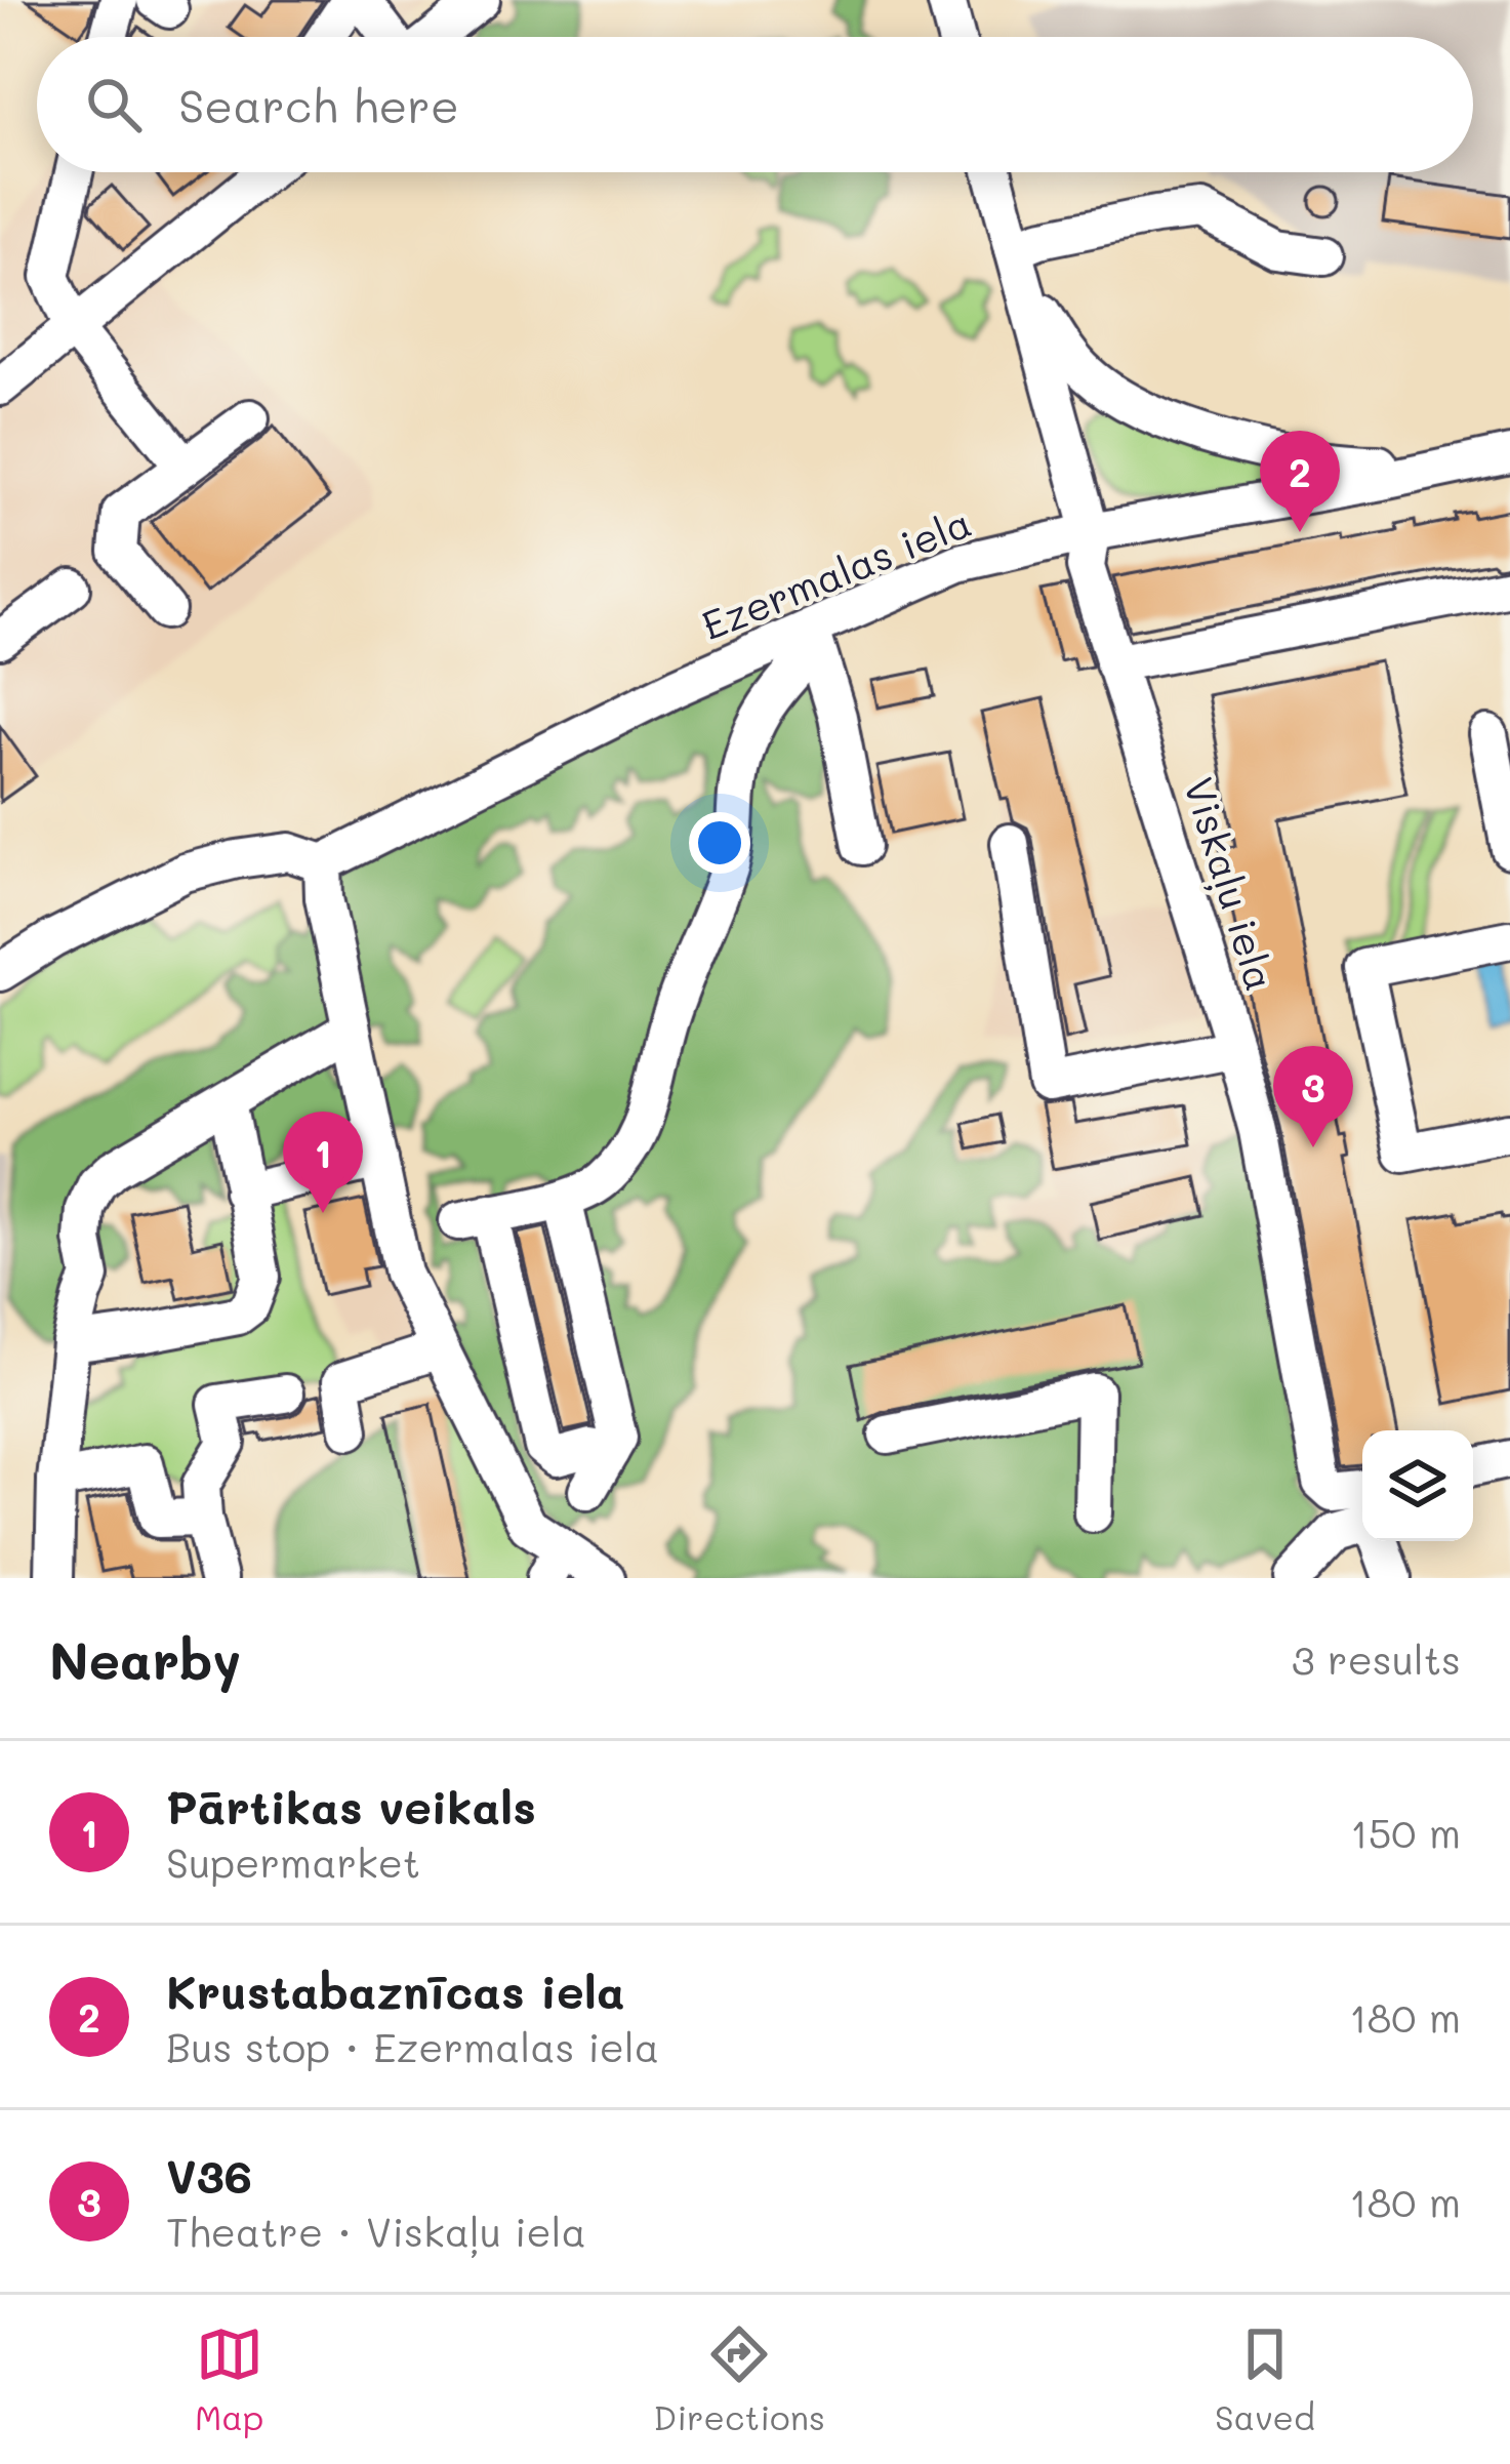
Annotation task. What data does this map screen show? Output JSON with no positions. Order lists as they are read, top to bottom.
{
  "streets": {
    "street": ["Ezermalas iela", "Viskaļu iela"]
  },
  "crossings": [
    ["Ezermalas iela", "Viskaļu iela"]
  ],
  "page": {
    "search": "Search here",
    "pins": ["2", "3", "1"],
    "heading": ["Nearby", "3 results"],
    "list": [
      {
        "mark": "1",
        "name": "Pārtikas veikals",
        "note": "Supermarket",
        "value": "150 m"
      },
      {
        "mark": "2",
        "name": "Krustabaznīcas iela",
        "note": "Bus stop · Ezermalas iela",
        "value": "180 m"
      },
      {
        "mark": "3",
        "name": "V36",
        "note": "Theatre · Viskaļu iela",
        "value": "180 m"
      }
    ],
    "nav": ["Map", "Directions", "Saved"]
  }
}
